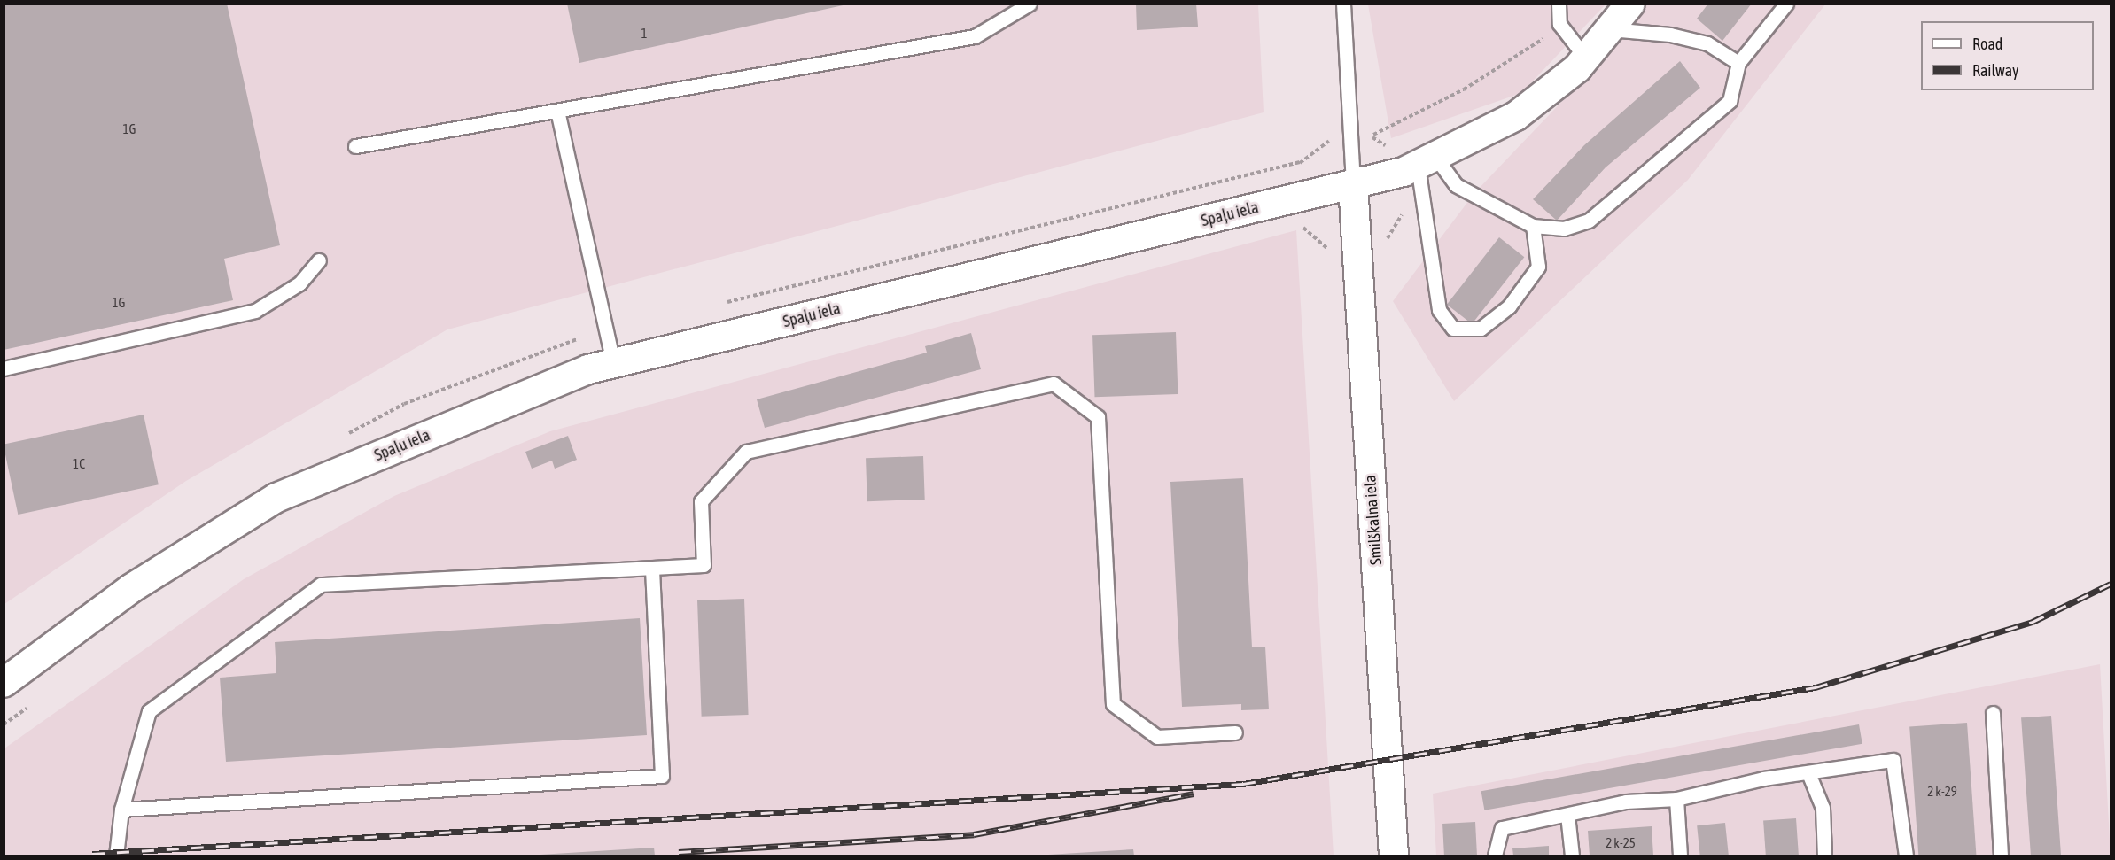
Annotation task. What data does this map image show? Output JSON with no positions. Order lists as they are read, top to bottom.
{
  "streets": {
    "street": ["Spaļu iela", "Smilškalna iela"]
  },
  "crossings": [
    ["Spaļu iela", "Smilškalna iela"]
  ],
  "house_numbers": [
    "1",
    "1G",
    "1G",
    "1C",
    "2 k-29",
    "2 k-25"
  ],
  "legend": ["Road", "Railway"]
}
